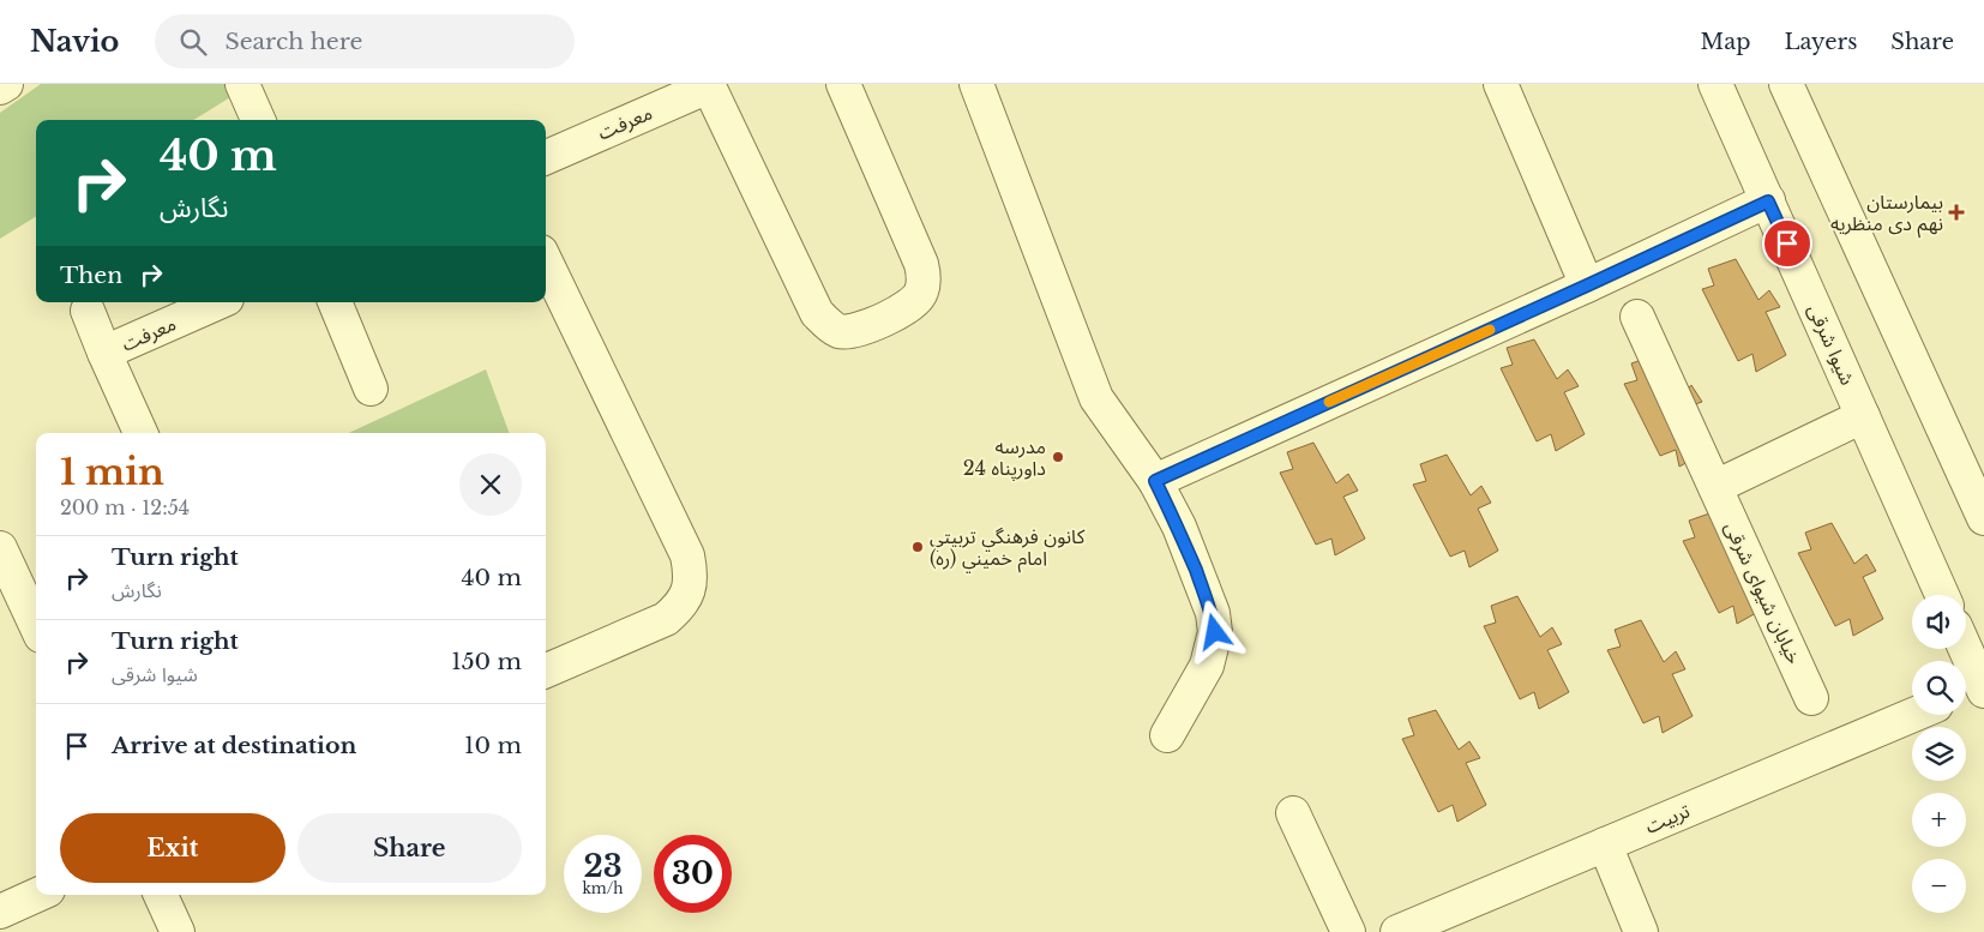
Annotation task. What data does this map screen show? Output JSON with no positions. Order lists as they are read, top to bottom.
{
  "streets": {
    "street": [
      "معرفت",
      "شیوا شرقی",
      "خیابان شیوای شرقی",
      "تربیت"
    ]
  },
  "places": {
    "health": ["بیمارستان نهم دی منظریه"],
    "other": ["مدرسه داورپناه 24", "كانون فرهنگي تربيتي امام خميني (ره)"]
  },
  "page": {
    "header": "Navio",
    "search": "Search here",
    "nav": ["Map", "Layers", "Share"],
    "turn": ["40 m", "نگارش"],
    "then": "Then",
    "heading": ["1 min", "200 m · 12:54"],
    "list": [
      {
        "name": "Turn right",
        "note": "نگارش",
        "value": "40 m"
      },
      {
        "name": "Turn right",
        "note": "شیوا شرقی",
        "value": "150 m"
      },
      {
        "name": "Arrive at destination",
        "value": "10 m"
      }
    ],
    "map_buttons": ["+", "−"],
    "buttons": ["Exit", "Share"],
    "speed": "23 km/h",
    "limit": "30"
  }
}
